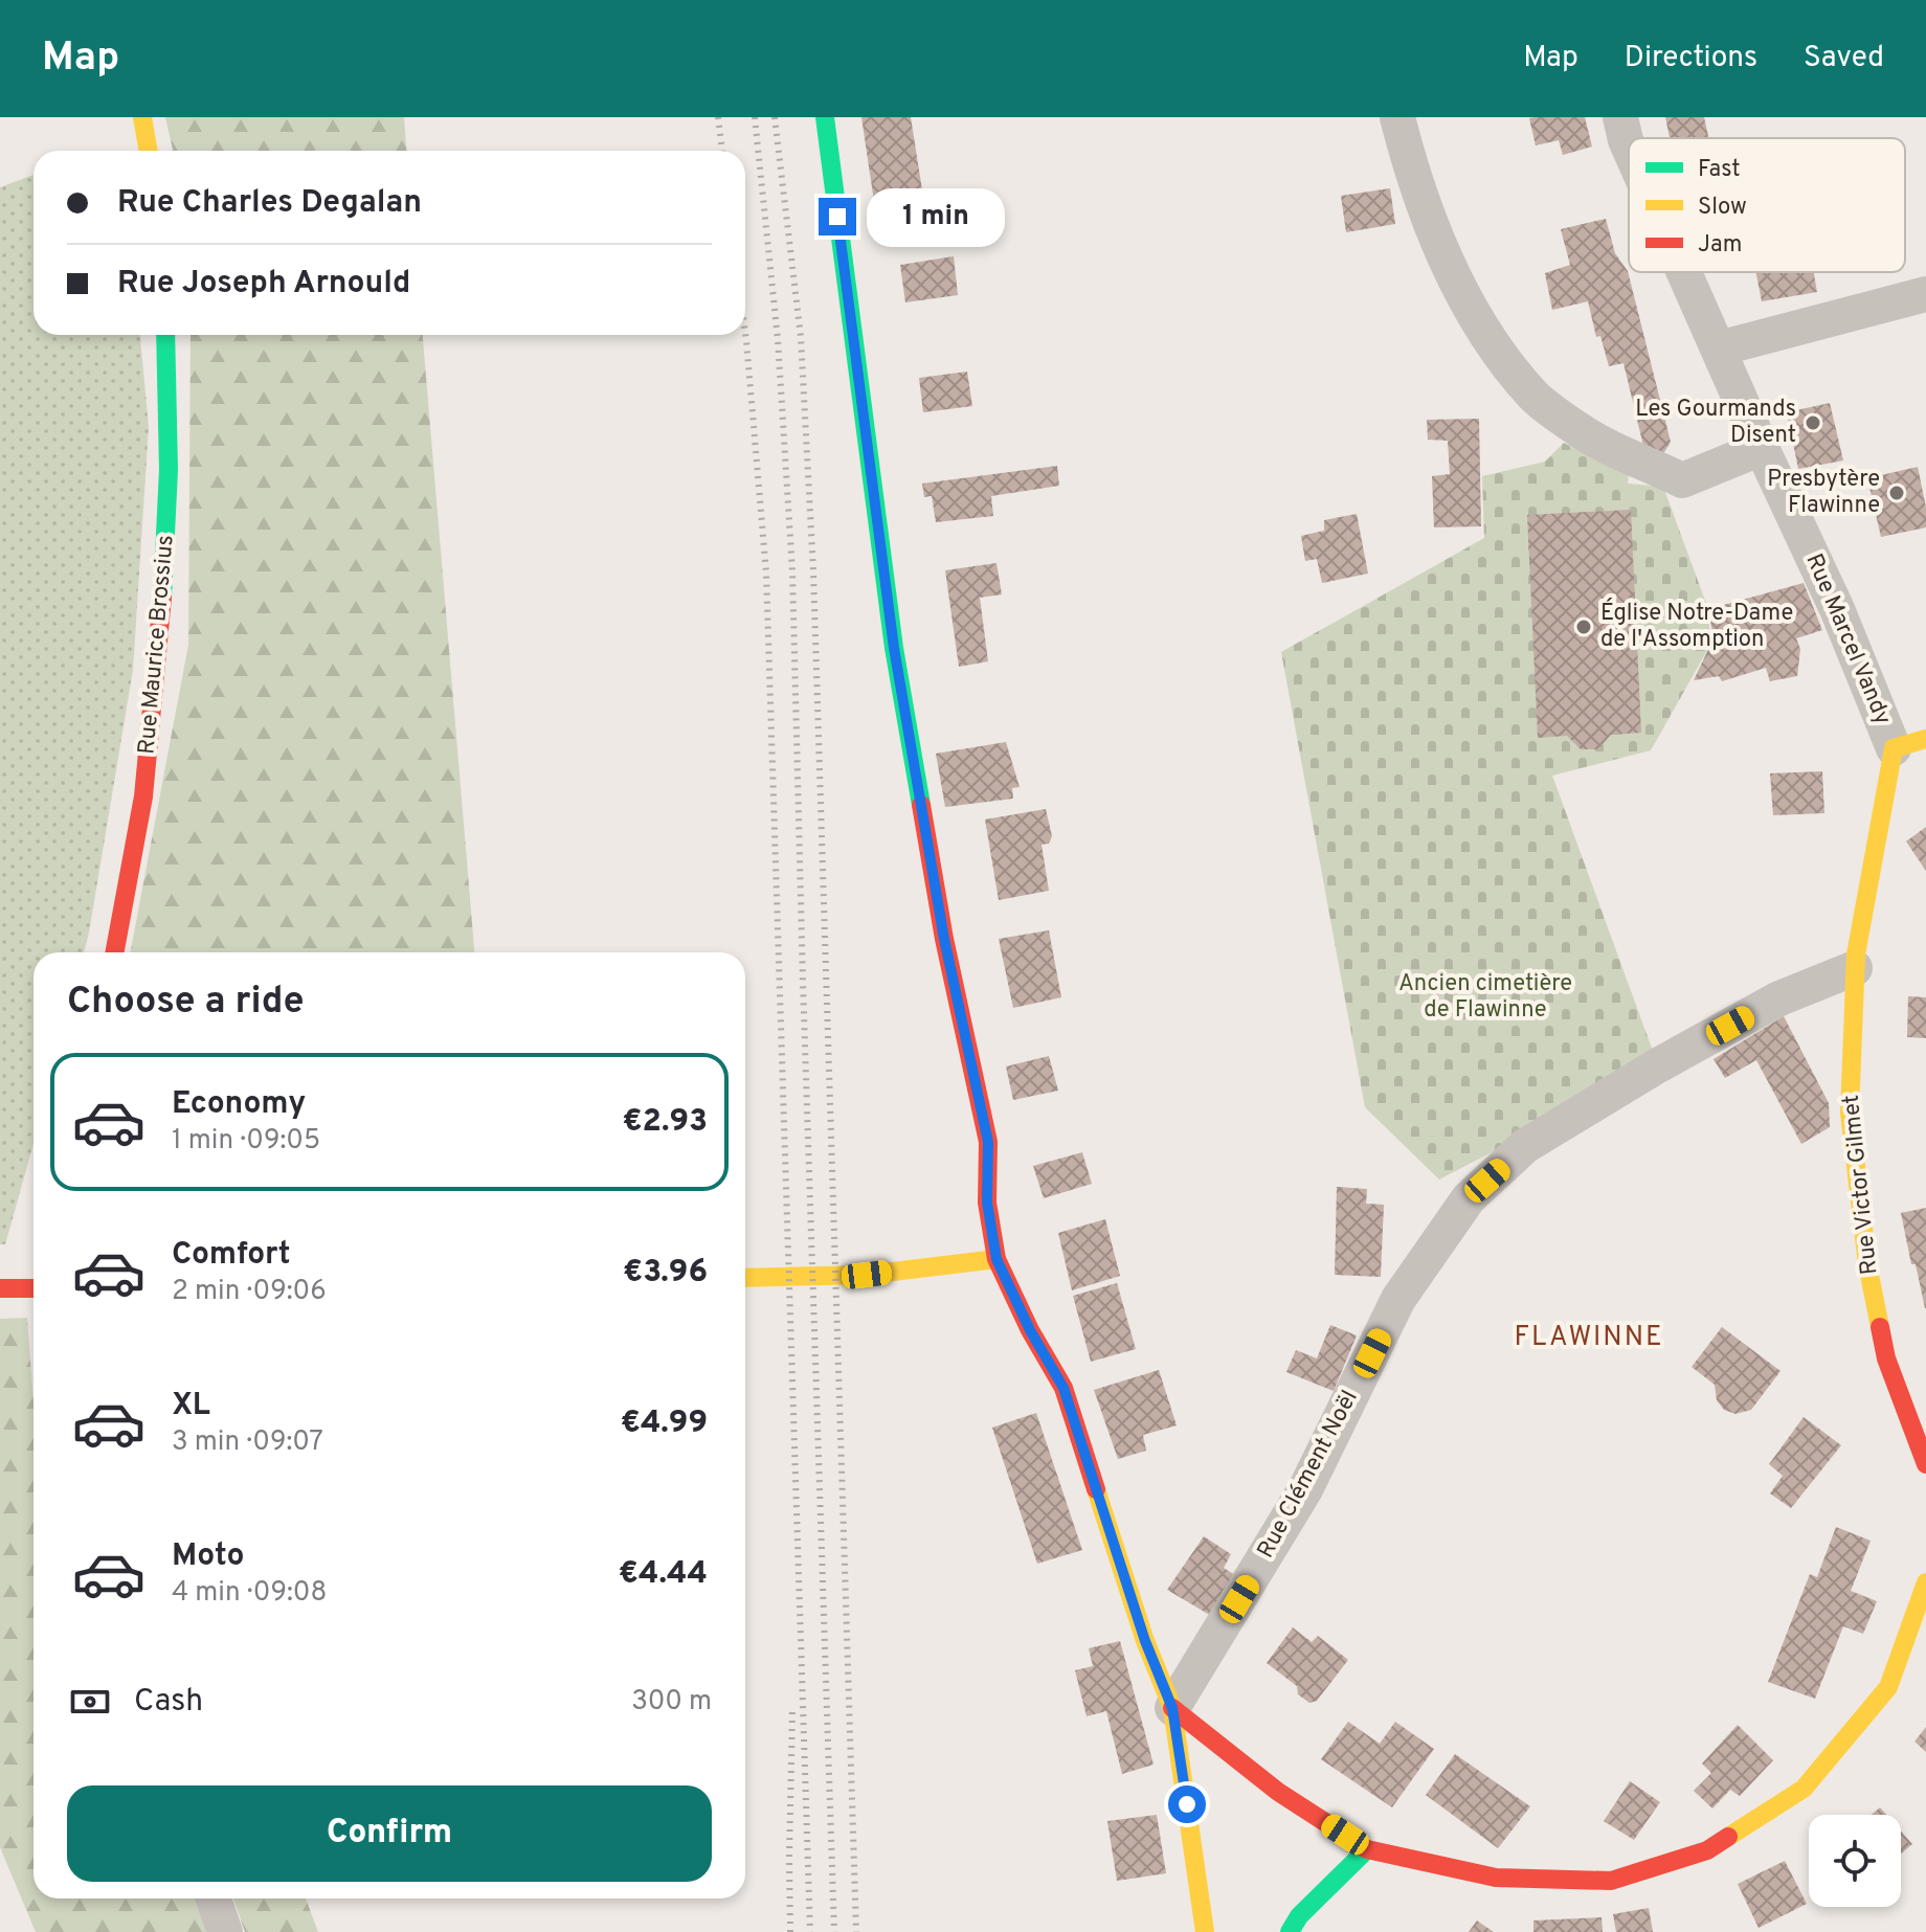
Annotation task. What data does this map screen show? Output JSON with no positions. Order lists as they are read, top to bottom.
{
  "streets": {
    "street": [
      "Rue Marcel Vandy",
      "Rue Maurice Brossius",
      "Rue Victor Gilmet",
      "Rue Clément Noël"
    ]
  },
  "crossings": [
    ["Rue Marcel Vandy", "Rue Victor Gilmet"],
    ["Rue Victor Gilmet", "Rue Clément Noël"]
  ],
  "districts": ["FLAWINNE"],
  "parks": ["Ancien cimetière de Flawinne"],
  "places": ["Les Gourmands Disent", "Presbytère Flawinne", "Église Notre-Dame de l'Assomption"],
  "legend": ["Fast", "Slow", "Jam"],
  "page": {
    "header": "Map",
    "nav": ["Map", "Directions", "Saved"],
    "banner": ["Rue Charles Degalan", "Rue Joseph Arnould"],
    "bubble": "1 min",
    "heading": "Choose a ride",
    "list": [
      {
        "name": "Economy",
        "note": "1 min · 09:05",
        "value": "€2.93"
      },
      {
        "name": "Comfort",
        "note": "2 min · 09:06",
        "value": "€3.96"
      },
      {
        "name": "XL",
        "note": "3 min · 09:07",
        "value": "€4.99"
      },
      {
        "name": "Moto",
        "note": "4 min · 09:08",
        "value": "€4.44"
      }
    ],
    "pay": ["Cash", "300 m"],
    "buttons": "Confirm"
  }
}
